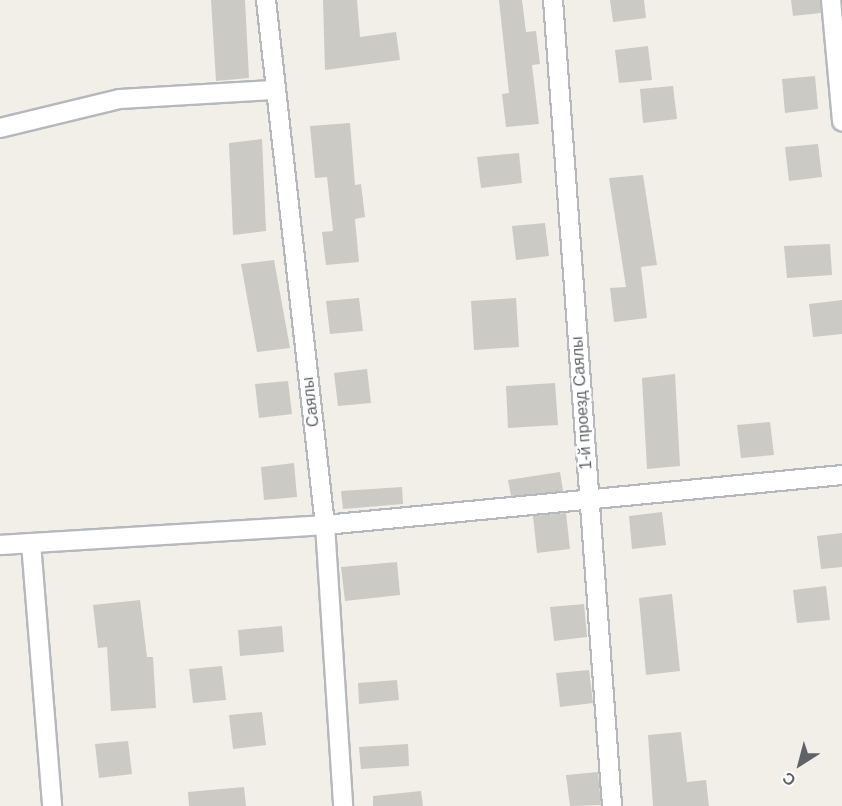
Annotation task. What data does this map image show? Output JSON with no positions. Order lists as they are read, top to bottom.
{
  "streets": {
    "street": ["Саялы", "1-й проезд Саялы"]
  },
  "north": "bottom left"
}
